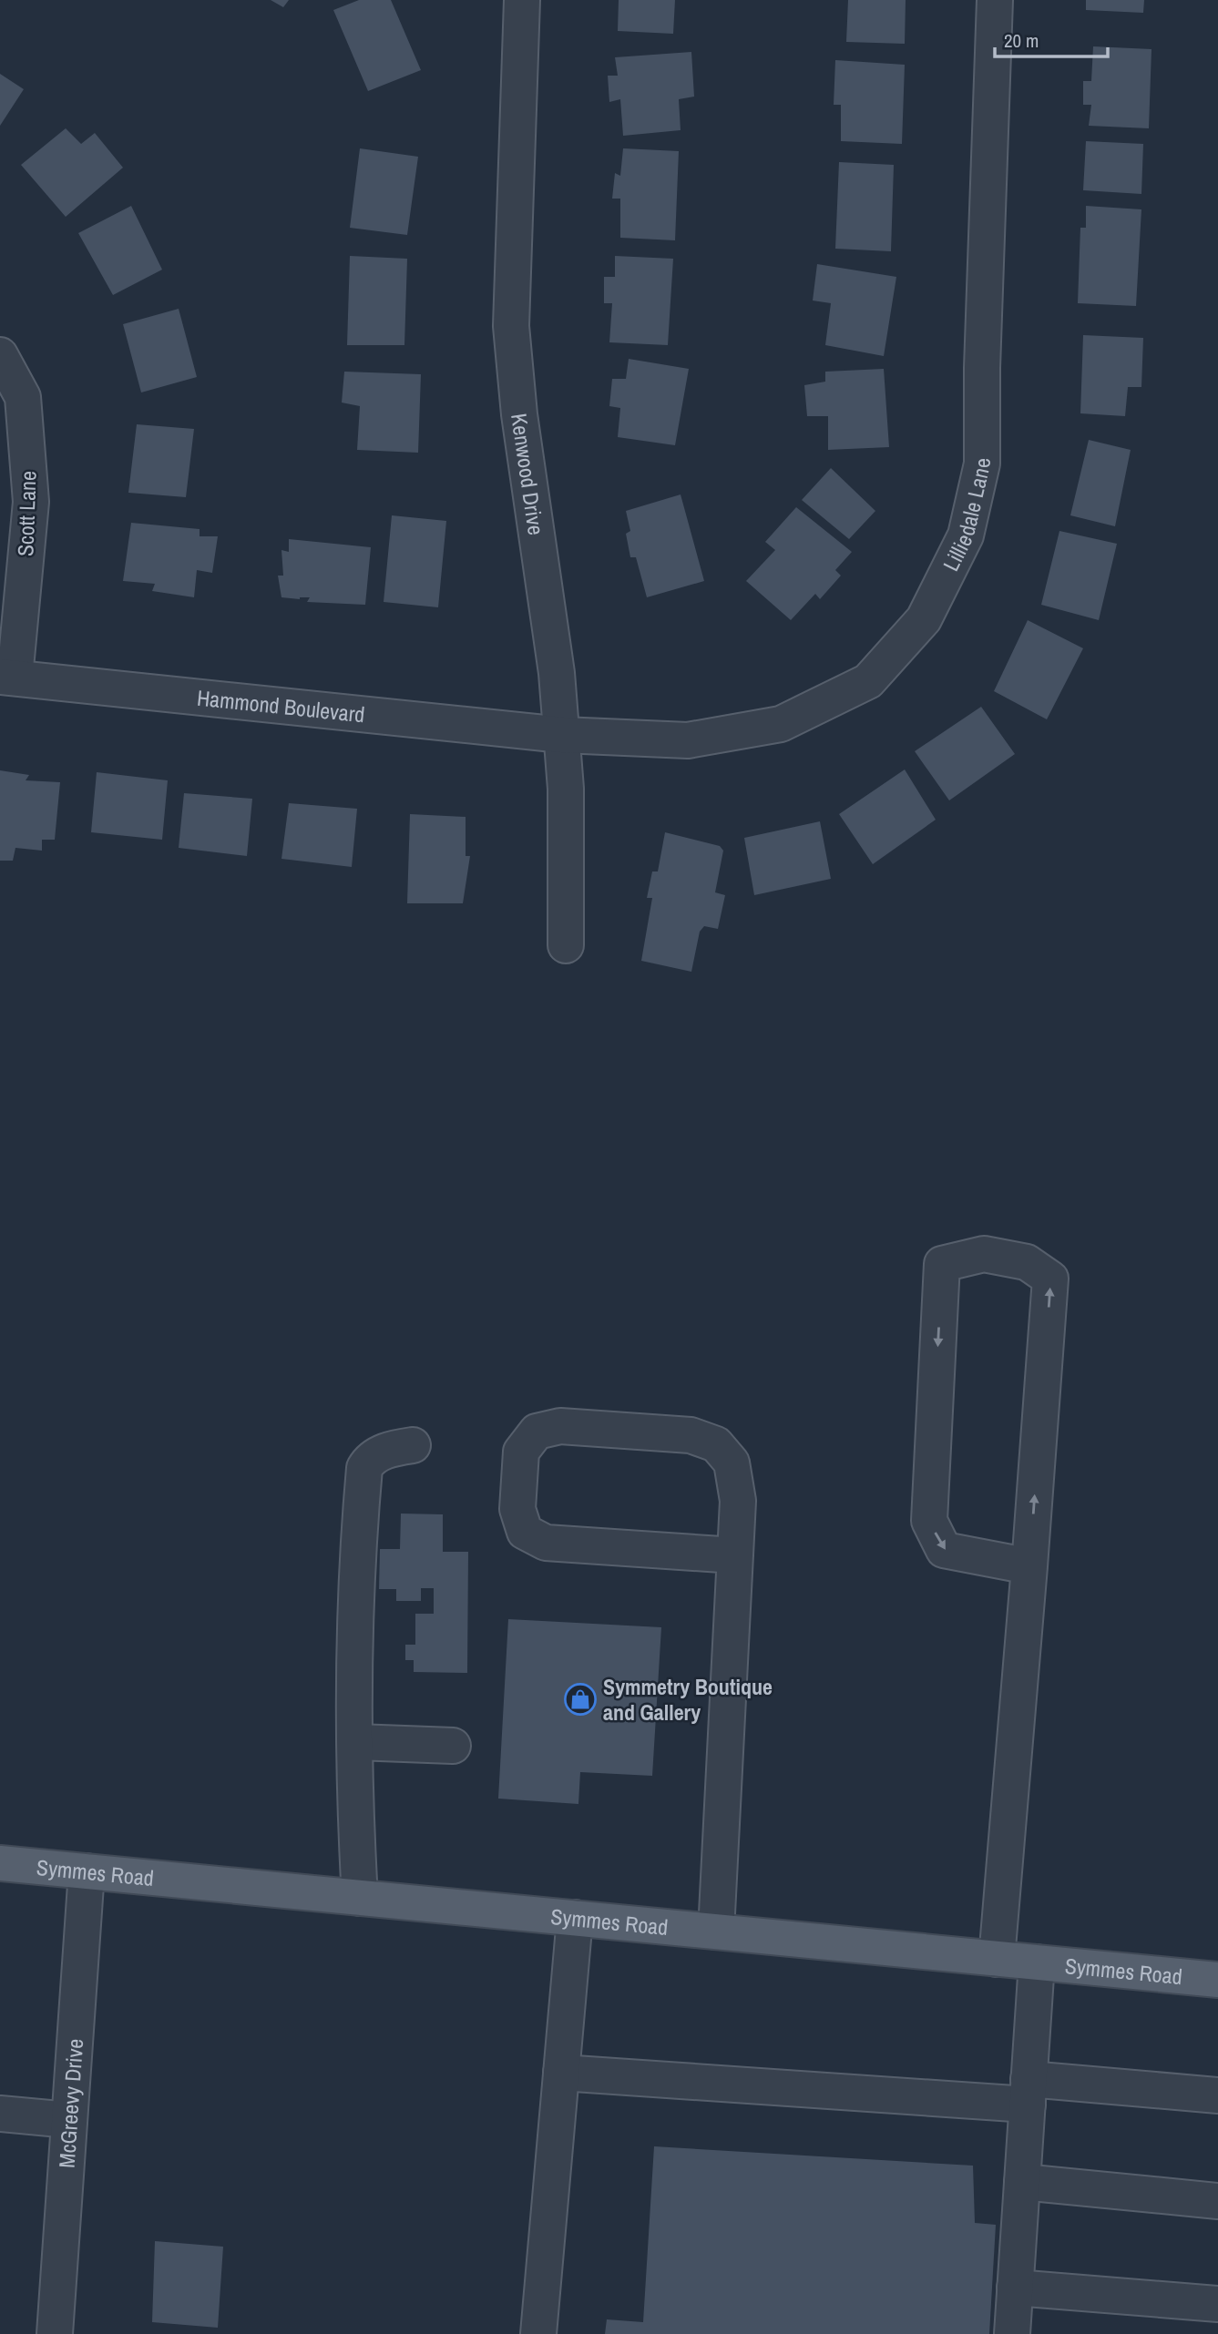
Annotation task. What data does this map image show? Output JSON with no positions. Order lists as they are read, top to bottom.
{
  "streets": {
    "main road": ["Symmes Road"],
    "street": [
      "Kenwood Drive",
      "Lilliedale Lane",
      "Scott Lane",
      "Hammond Boulevard",
      "McGreevy Drive"
    ]
  },
  "crossings": [
    ["Kenwood Drive", "Lilliedale Lane"],
    ["Kenwood Drive", "Hammond Boulevard"],
    ["Lilliedale Lane", "Hammond Boulevard"],
    ["Scott Lane", "Hammond Boulevard"],
    ["Symmes Road", "McGreevy Drive"]
  ],
  "places": {
    "shop": ["Symmetry Boutique and Gallery"]
  },
  "scale_bar": "20 m"
}
